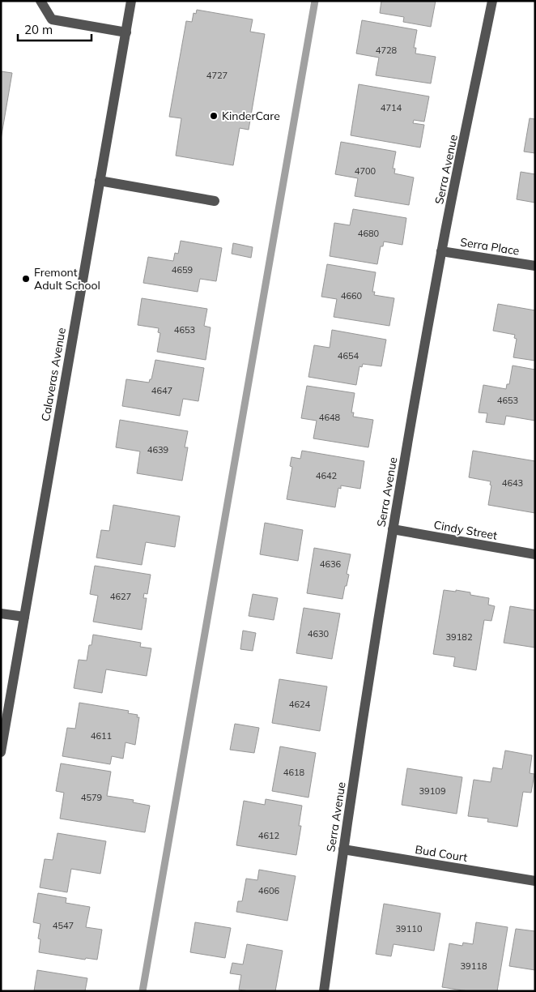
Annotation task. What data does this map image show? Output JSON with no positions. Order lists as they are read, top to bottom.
{
  "streets": {
    "street": [
      "Serra Avenue",
      "Serra Place",
      "Calaveras Avenue",
      "Cindy Street",
      "Bud Court"
    ]
  },
  "crossings": [
    ["Serra Avenue", "Serra Place"],
    ["Serra Avenue", "Cindy Street"],
    ["Serra Avenue", "Bud Court"]
  ],
  "places": ["KinderCare", "Fremont Adult School"],
  "house_numbers": [
    "4728",
    "4727",
    "4714",
    "4700",
    "4680",
    "4659",
    "4660",
    "4653",
    "4654",
    "4647",
    "4653",
    "4648",
    "4639",
    "4642",
    "4643",
    "4636",
    "4627",
    "4630",
    "39182",
    "4624",
    "4611",
    "4618",
    "39109",
    "4579",
    "4612",
    "4606",
    "4547",
    "39110",
    "39118"
  ],
  "scale_bar": "20 m"
}
